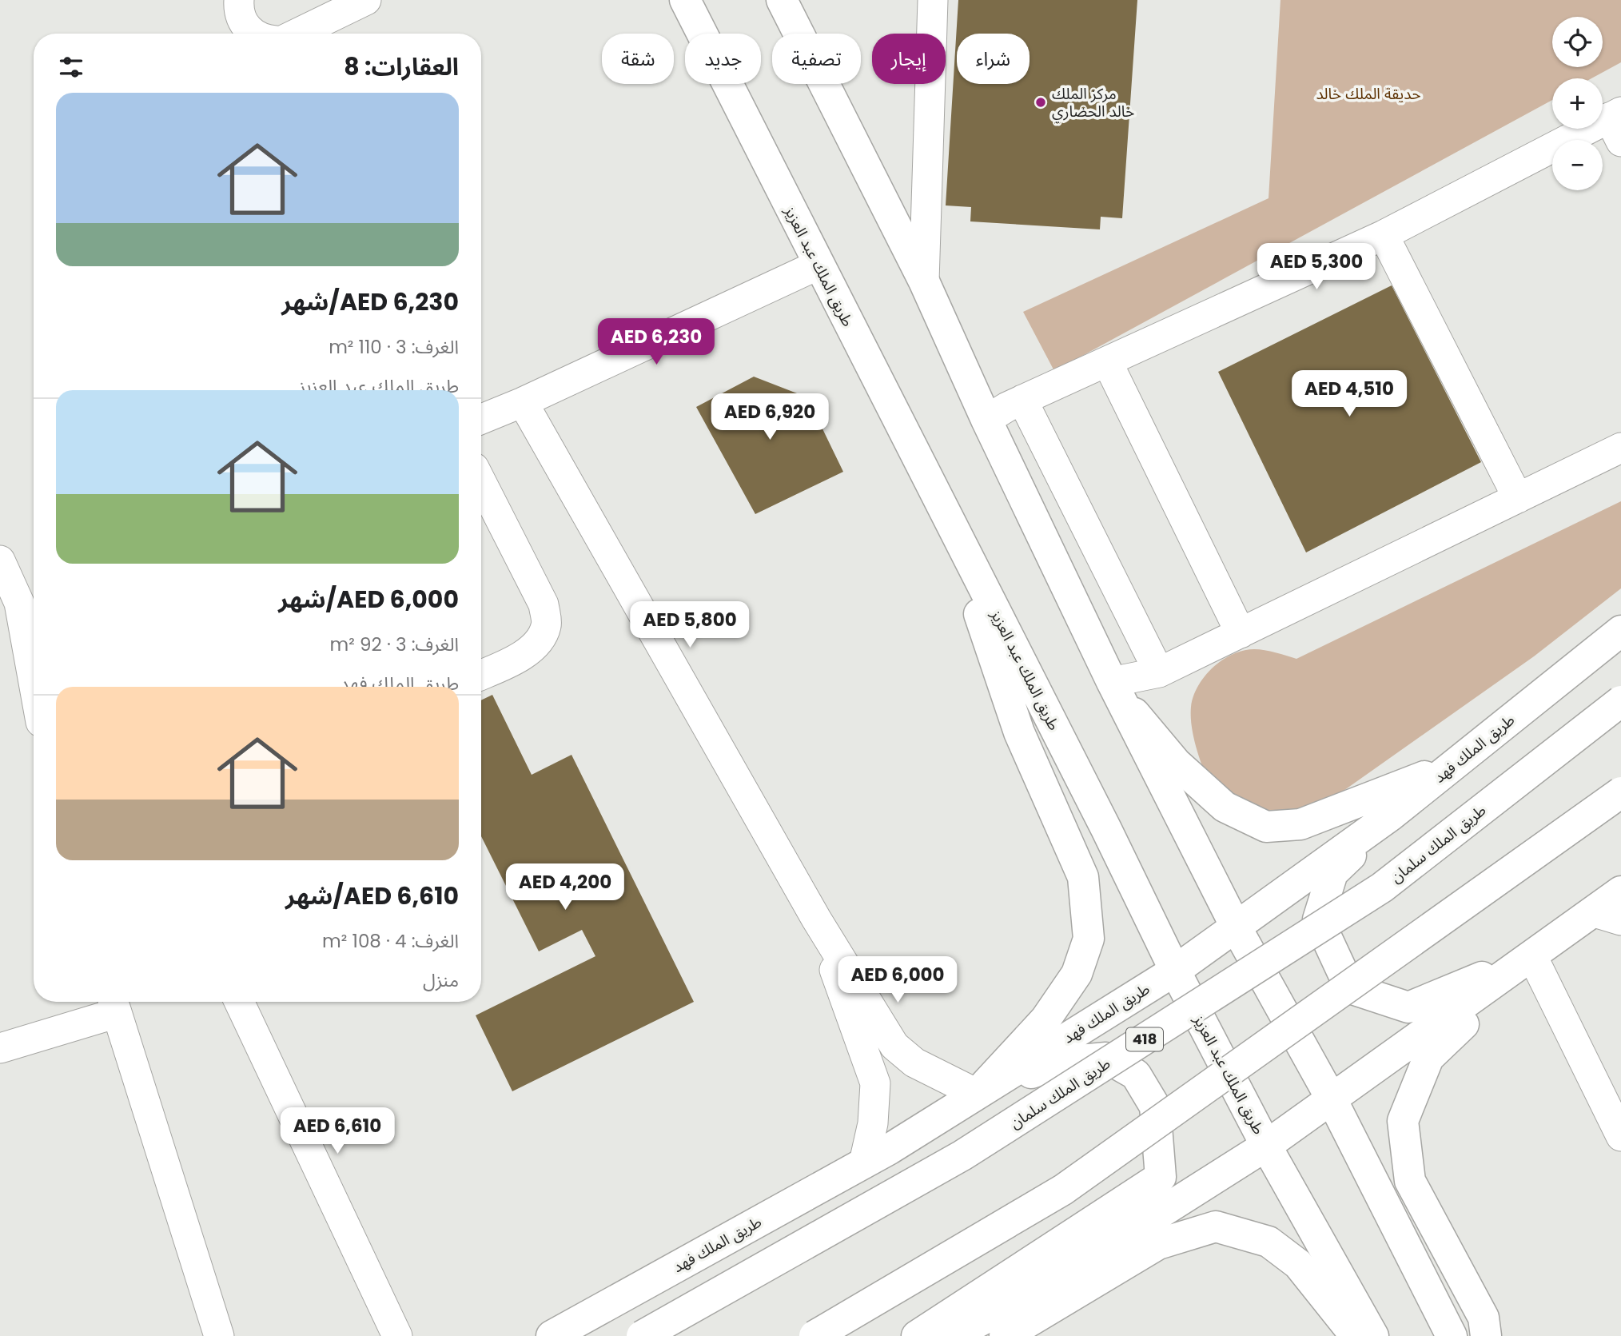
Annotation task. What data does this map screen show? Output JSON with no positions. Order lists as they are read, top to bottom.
{
  "streets": {
    "main road": [
      "طريق الملك عبد العزيز",
      "طريق الملك فهد",
      "طريق الملك سلمان",
      "418"
    ]
  },
  "crossings": [
    ["طريق الملك عبد العزيز", "طريق الملك فهد"]
  ],
  "parks": ["حديقة الملك خالد"],
  "places": ["مركز الملك خالد الحضاري"],
  "page": {
    "map_buttons": ["+", "−"],
    "chip": [
      "شراء",
      "إيجار",
      "تصفية",
      "جديد",
      "شقة"
    ],
    "heading": "العقارات: 8",
    "list": [
      {
        "name": "AED 6,230/شهر",
        "note": "الغرف: 3 · 110 m² · طريق الملك عبد العزيز"
      },
      {
        "name": "AED 6,000/شهر",
        "note": "الغرف: 3 · 92 m² · طريق الملك فهد"
      },
      {
        "name": "AED 6,610/شهر",
        "note": "الغرف: 4 · 108 m² · منزل"
      }
    ],
    "price": [
      "AED 5,300",
      "AED 6,230",
      "AED 4,510",
      "AED 6,920",
      "AED 5,800",
      "AED 4,200",
      "AED 6,000",
      "AED 6,610"
    ]
  }
}
